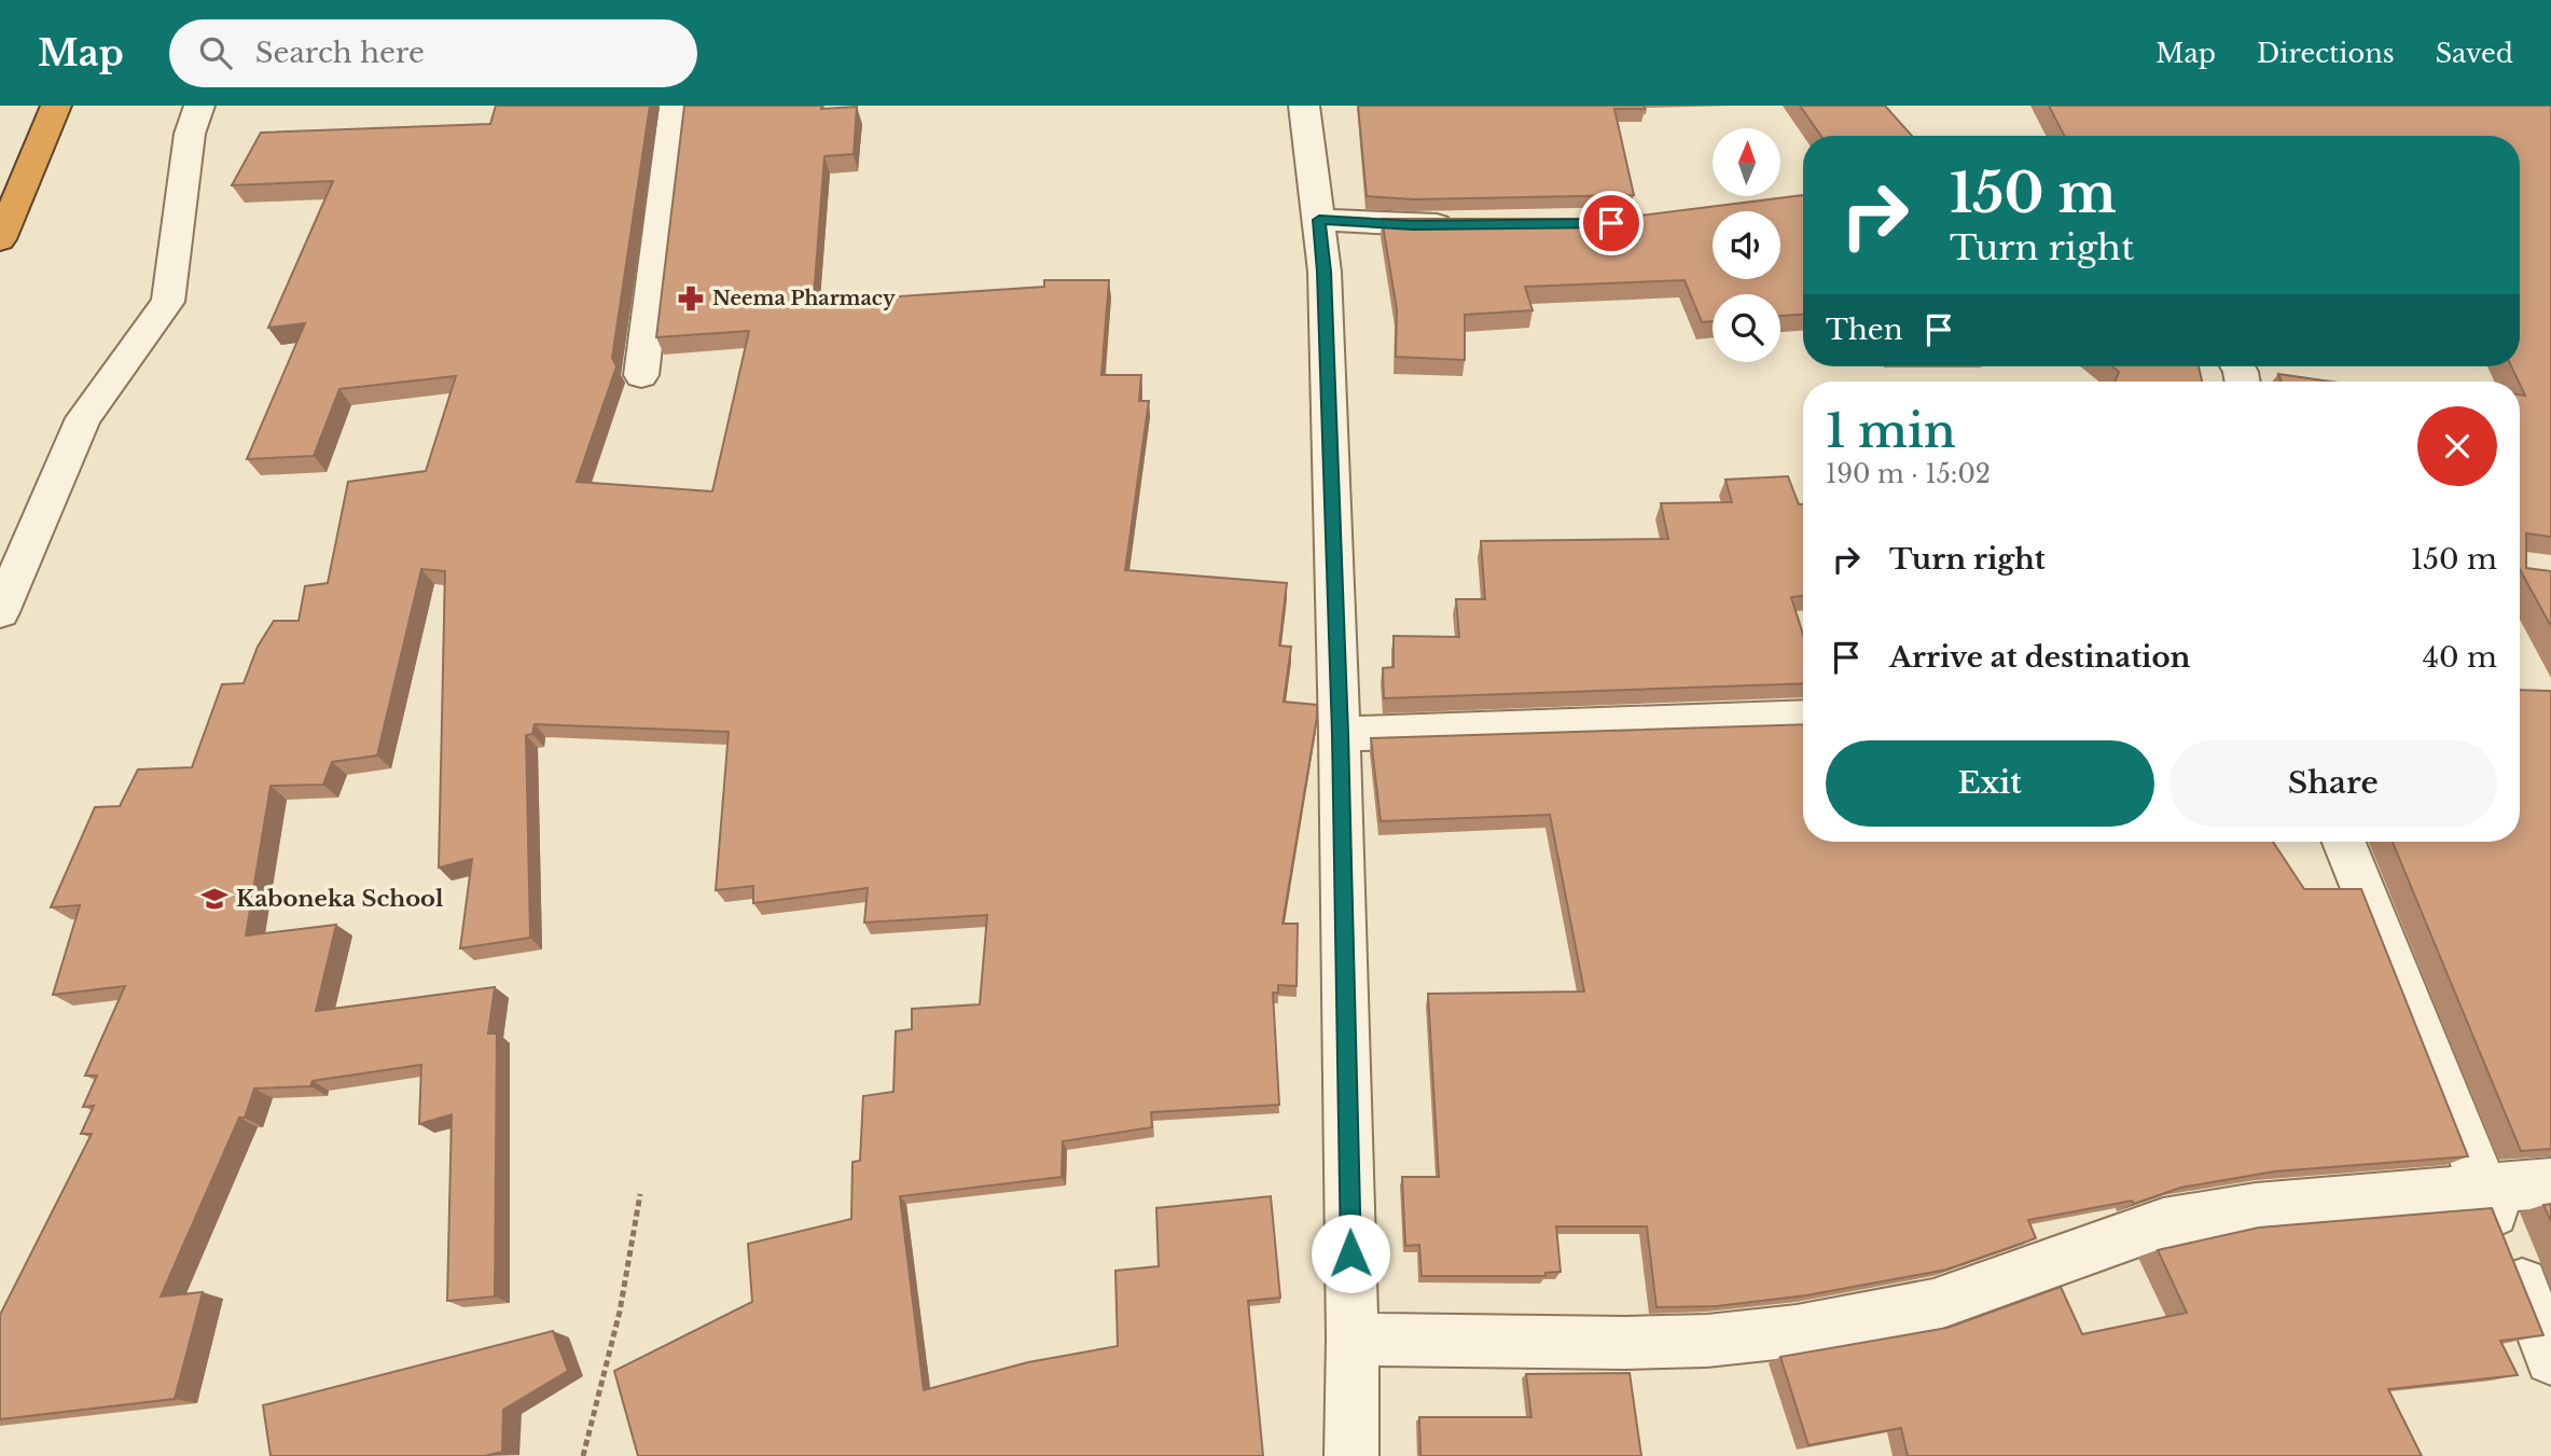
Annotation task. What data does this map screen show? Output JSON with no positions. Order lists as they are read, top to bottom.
{
  "places": {
    "pharmacy": ["Neema Pharmacy"],
    "school or university": ["Kaboneka School"]
  },
  "north": "top",
  "page": {
    "header": "Map",
    "search": "Search here",
    "nav": ["Map", "Directions", "Saved"],
    "turn": ["150 m", "Turn right"],
    "then": "Then",
    "heading": ["1 min", "190 m · 15:02"],
    "list": [
      {
        "name": "Turn right",
        "value": "150 m"
      },
      {
        "name": "Arrive at destination",
        "value": "40 m"
      }
    ],
    "buttons": ["Exit", "Share"]
  }
}
